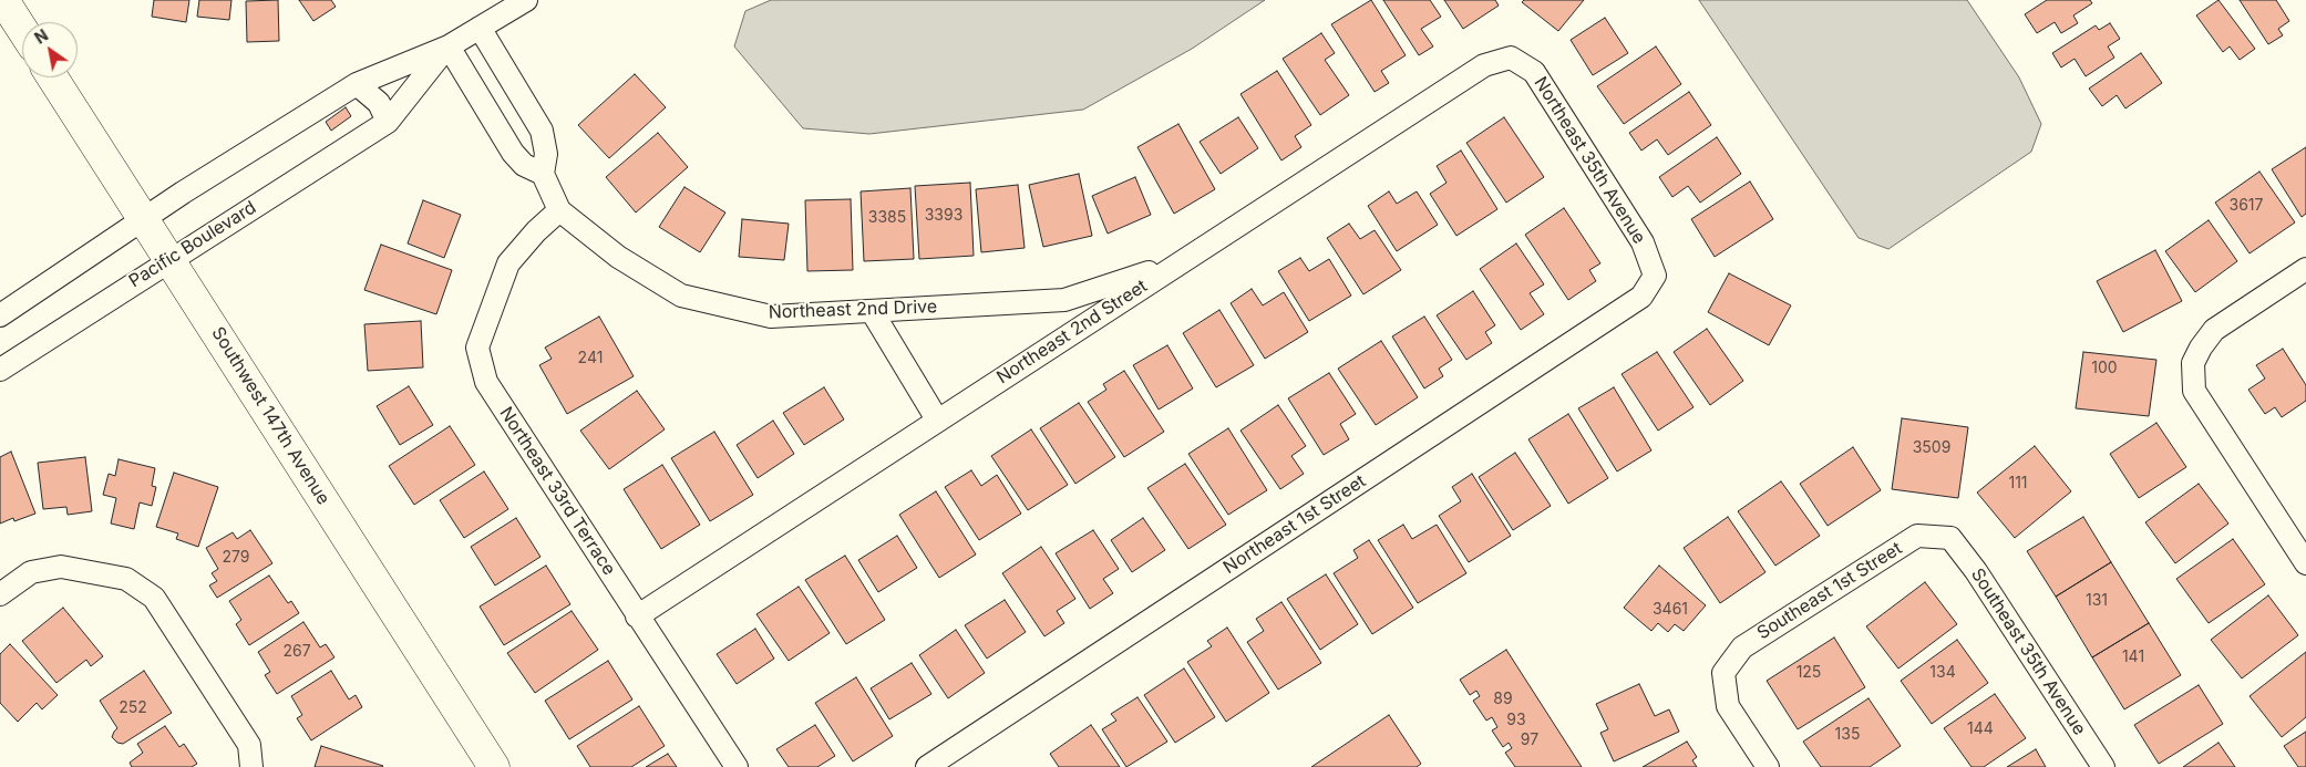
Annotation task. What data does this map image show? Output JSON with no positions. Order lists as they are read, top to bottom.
{
  "streets": {
    "street": [
      "Northeast 35th Avenue",
      "Pacific Boulevard",
      "Northeast 2nd Drive",
      "Northeast 2nd Street",
      "Southwest 147th Avenue",
      "Northeast 33rd Terrace",
      "Northeast 1st Street",
      "Southeast 1st Street",
      "Southeast 35th Avenue"
    ]
  },
  "crossings": [
    ["Northeast 35th Avenue", "Northeast 2nd Street"],
    ["Northeast 35th Avenue", "Northeast 1st Street"],
    ["Pacific Boulevard", "Northeast 2nd Drive"],
    ["Pacific Boulevard", "Southwest 147th Avenue"],
    ["Northeast 2nd Drive", "Northeast 2nd Street"],
    ["Northeast 2nd Drive", "Northeast 33rd Terrace"],
    ["Northeast 2nd Street", "Northeast 33rd Terrace"],
    ["Southeast 1st Street", "Southeast 35th Avenue"]
  ],
  "house_numbers": [
    "3617",
    "3393",
    "3385",
    "241",
    "100",
    "3509",
    "111",
    "279",
    "131",
    "3461",
    "267",
    "141",
    "125",
    "134",
    "89",
    "252",
    "93",
    "144",
    "135",
    "97"
  ],
  "north": "top left"
}
